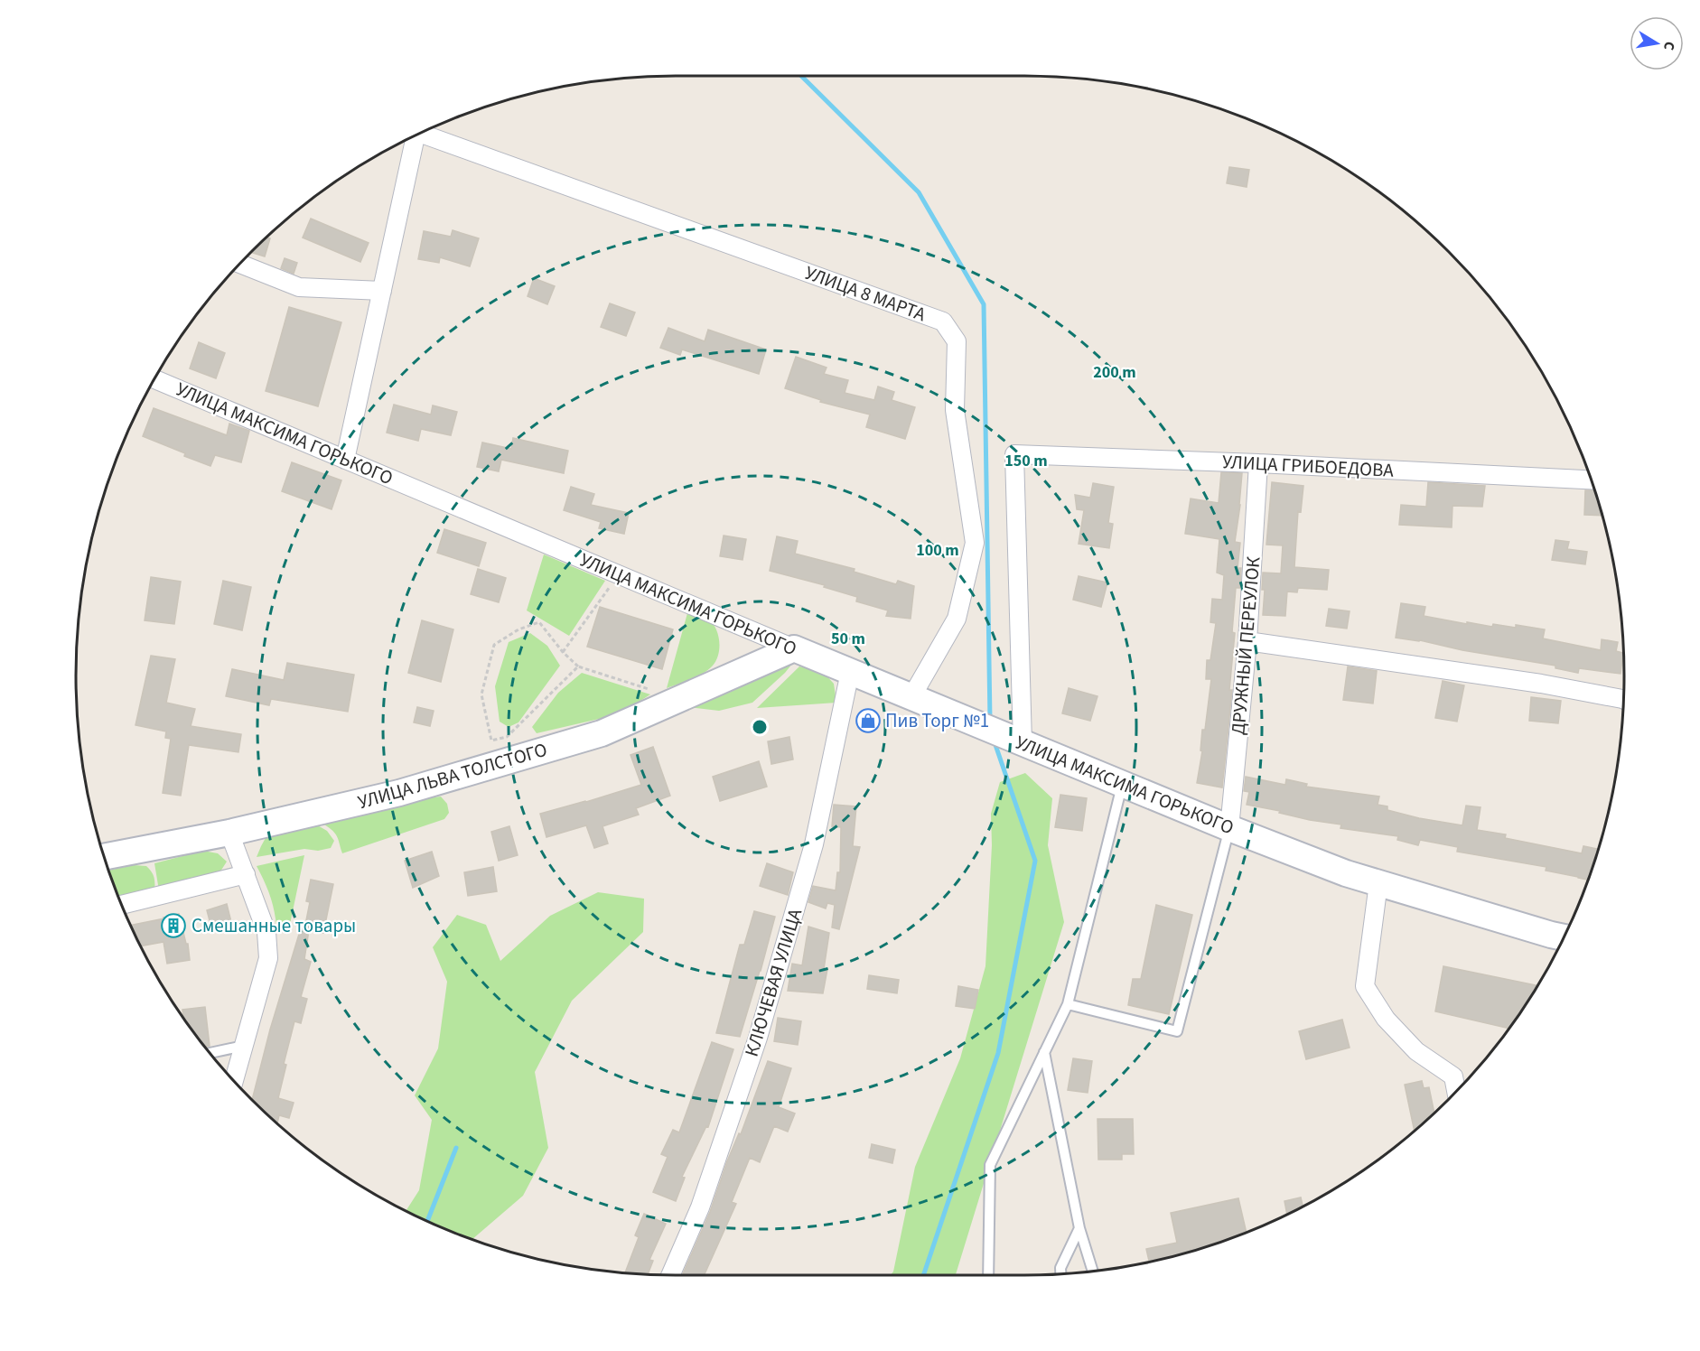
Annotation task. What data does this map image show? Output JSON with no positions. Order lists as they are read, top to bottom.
{
  "streets": {
    "street": [
      "УЛИЦА 8 МАРТА",
      "УЛИЦА МАКСИМА ГОРЬКОГО",
      "УЛИЦА ГРИБОЕДОВА",
      "ДРУЖНЫЙ ПЕРЕУЛОК",
      "УЛИЦА ЛЬВА ТОЛСТОГО",
      "КЛЮЧЕВАЯ УЛИЦА"
    ]
  },
  "crossings": [
    ["УЛИЦА 8 МАРТА", "УЛИЦА МАКСИМА ГОРЬКОГО"],
    ["УЛИЦА МАКСИМА ГОРЬКОГО", "УЛИЦА ГРИБОЕДОВА"],
    ["УЛИЦА МАКСИМА ГОРЬКОГО", "ДРУЖНЫЙ ПЕРЕУЛОК"],
    ["УЛИЦА МАКСИМА ГОРЬКОГО", "УЛИЦА ЛЬВА ТОЛСТОГО"],
    ["УЛИЦА МАКСИМА ГОРЬКОГО", "КЛЮЧЕВАЯ УЛИЦА"],
    ["УЛИЦА ГРИБОЕДОВА", "ДРУЖНЫЙ ПЕРЕУЛОК"]
  ],
  "places": {
    "shop": ["Пив Торг №1"],
    "building": ["Смешанные товары"]
  },
  "north": "right",
  "rings": [
    "200 m",
    "150 m",
    "100 m",
    "50 m"
  ]
}
